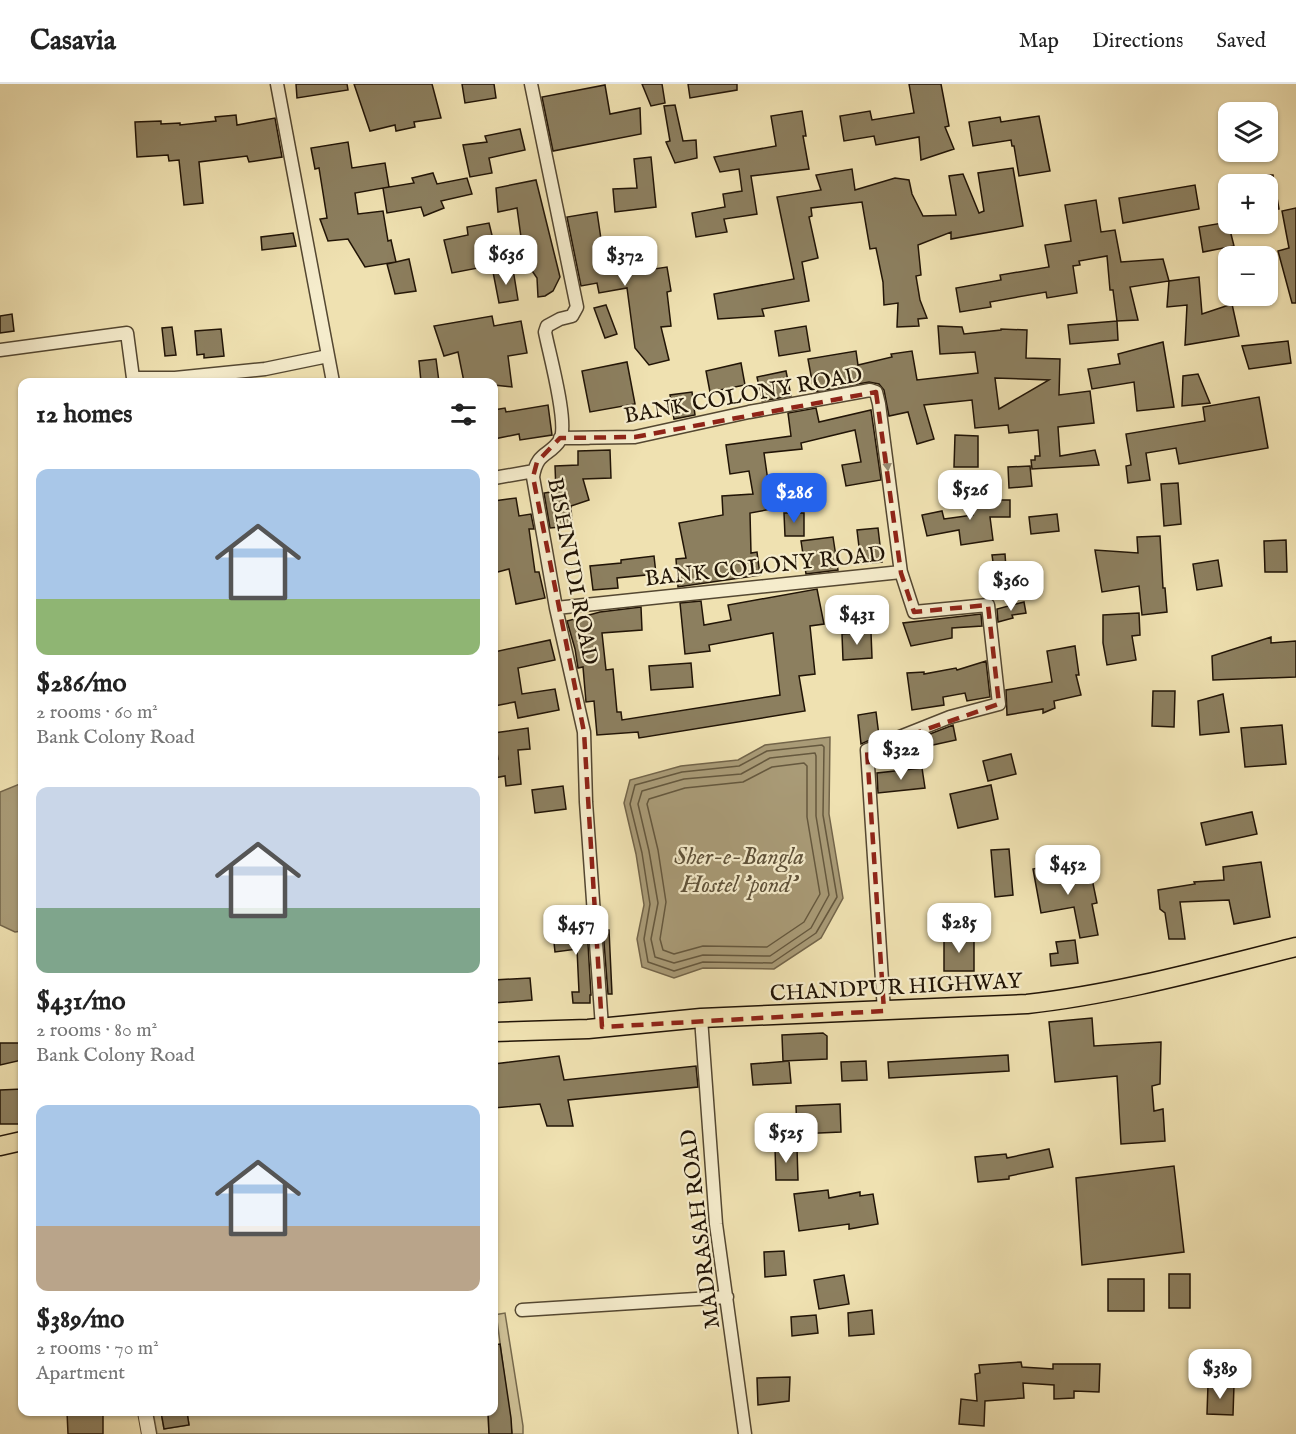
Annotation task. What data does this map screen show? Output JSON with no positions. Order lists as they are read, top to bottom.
{
  "streets": {
    "main road": ["CHANDPUR HIGHWAY"],
    "street": ["BANK COLONY ROAD", "BISHNUDI ROAD", "MADRASAH ROAD"]
  },
  "crossings": [
    ["BANK COLONY ROAD", "BISHNUDI ROAD"],
    ["BANK COLONY ROAD", "CHANDPUR HIGHWAY"],
    ["BISHNUDI ROAD", "CHANDPUR HIGHWAY"],
    ["CHANDPUR HIGHWAY", "MADRASAH ROAD"]
  ],
  "water": ["Sher-e-Bangla Hostel 'pond'"],
  "page": {
    "header": "Casavia",
    "nav": ["Map", "Directions", "Saved"],
    "map_buttons": ["+", "−"],
    "price": [
      "$636",
      "$372",
      "$526",
      "$286",
      "$360",
      "$431",
      "$322",
      "$452",
      "$285",
      "$457",
      "$525",
      "$389"
    ],
    "heading": "12 homes",
    "list": [
      {
        "name": "$286/mo",
        "note": "2 rooms · 60 m² · Bank Colony Road"
      },
      {
        "name": "$431/mo",
        "note": "2 rooms · 80 m² · Bank Colony Road"
      },
      {
        "name": "$389/mo",
        "note": "2 rooms · 70 m² · Apartment"
      }
    ]
  }
}
